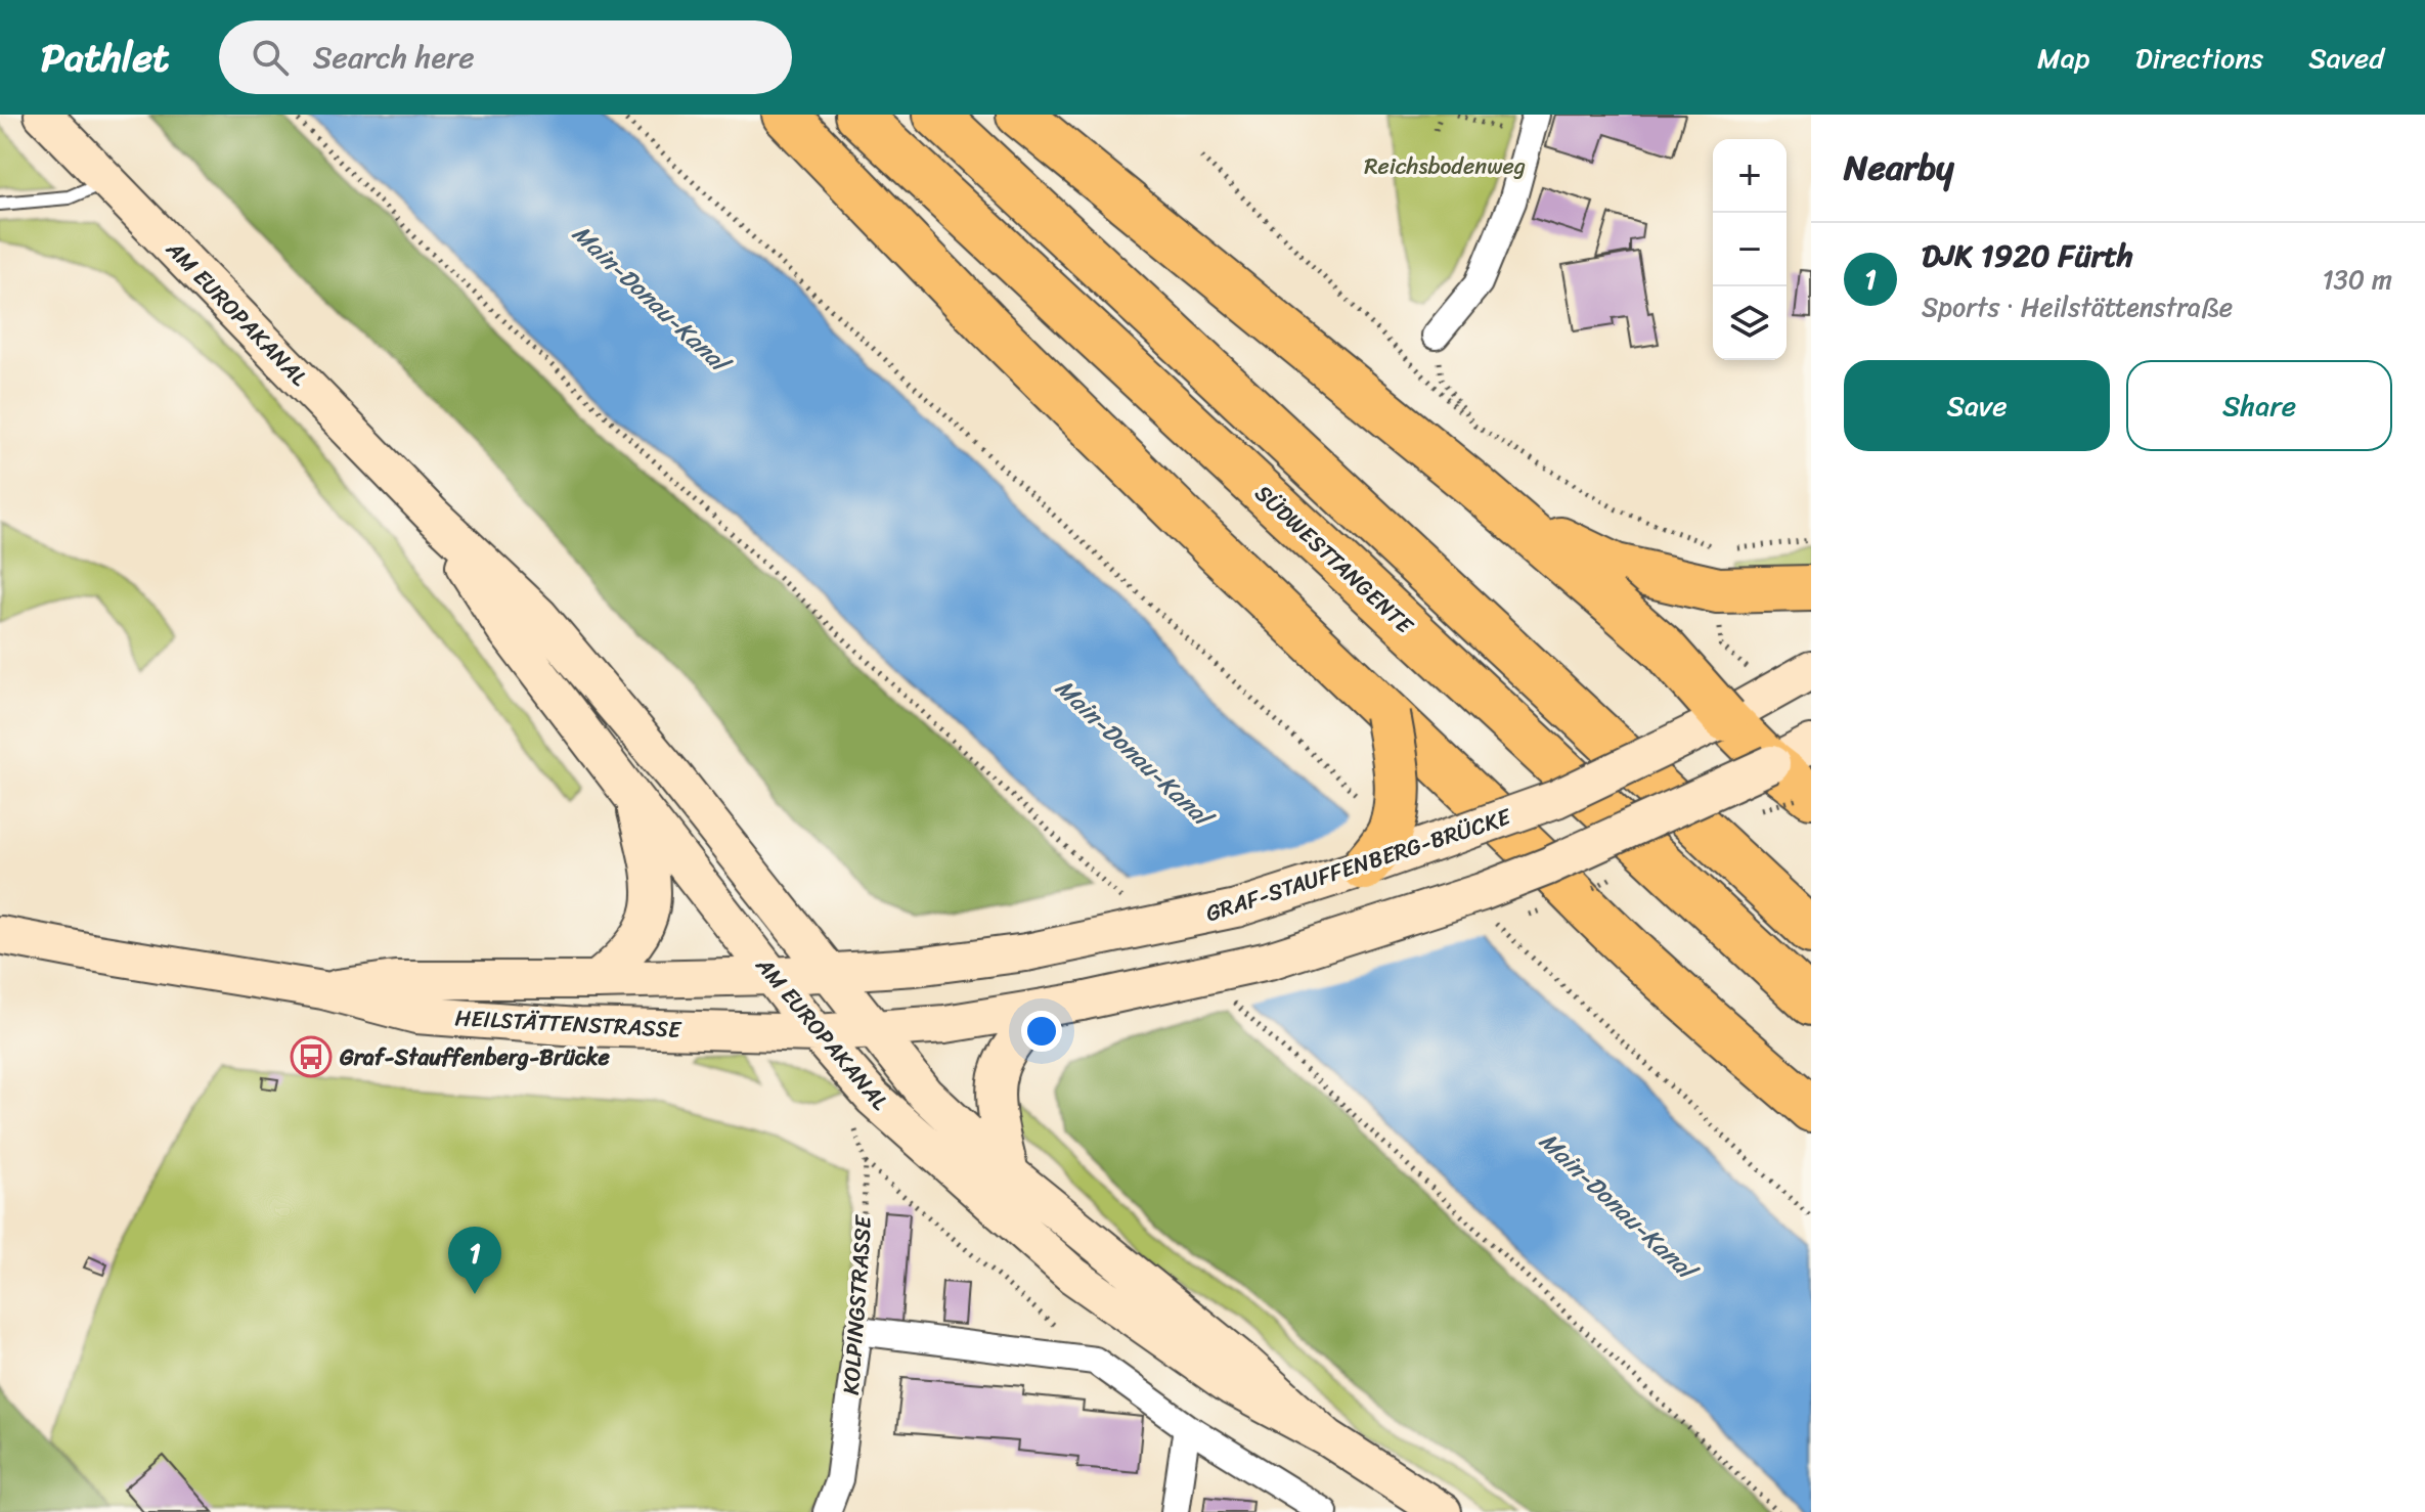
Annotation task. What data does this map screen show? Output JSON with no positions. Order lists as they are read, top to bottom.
{
  "streets": {
    "highway": ["SÜDWESTTANGENTE"],
    "main road": ["AM EUROPAKANAL", "GRAF-STAUFFENBERG-BRÜCKE", "HEILSTÄTTENSTRASSE"],
    "street": ["KOLPINGSTRASSE"]
  },
  "crossings": [
    ["AM EUROPAKANAL", "GRAF-STAUFFENBERG-BRÜCKE"],
    ["AM EUROPAKANAL", "HEILSTÄTTENSTRASSE"],
    ["GRAF-STAUFFENBERG-BRÜCKE", "HEILSTÄTTENSTRASSE"]
  ],
  "water": ["Main-Donau-Kanal"],
  "parks": ["Reichsbodenweg"],
  "places": {
    "bus stop": ["Graf-Stauffenberg-Brücke"]
  },
  "page": {
    "header": "Pathlet",
    "search": "Search here",
    "nav": ["Map", "Directions", "Saved"],
    "heading": "Nearby",
    "map_buttons": ["+", "−"],
    "list": [
      {
        "mark": "1",
        "name": "DJK 1920 Fürth",
        "note": "Sports · Heilstättenstraße",
        "value": "130 m"
      }
    ],
    "buttons": ["Save", "Share"],
    "pins": "1"
  }
}
